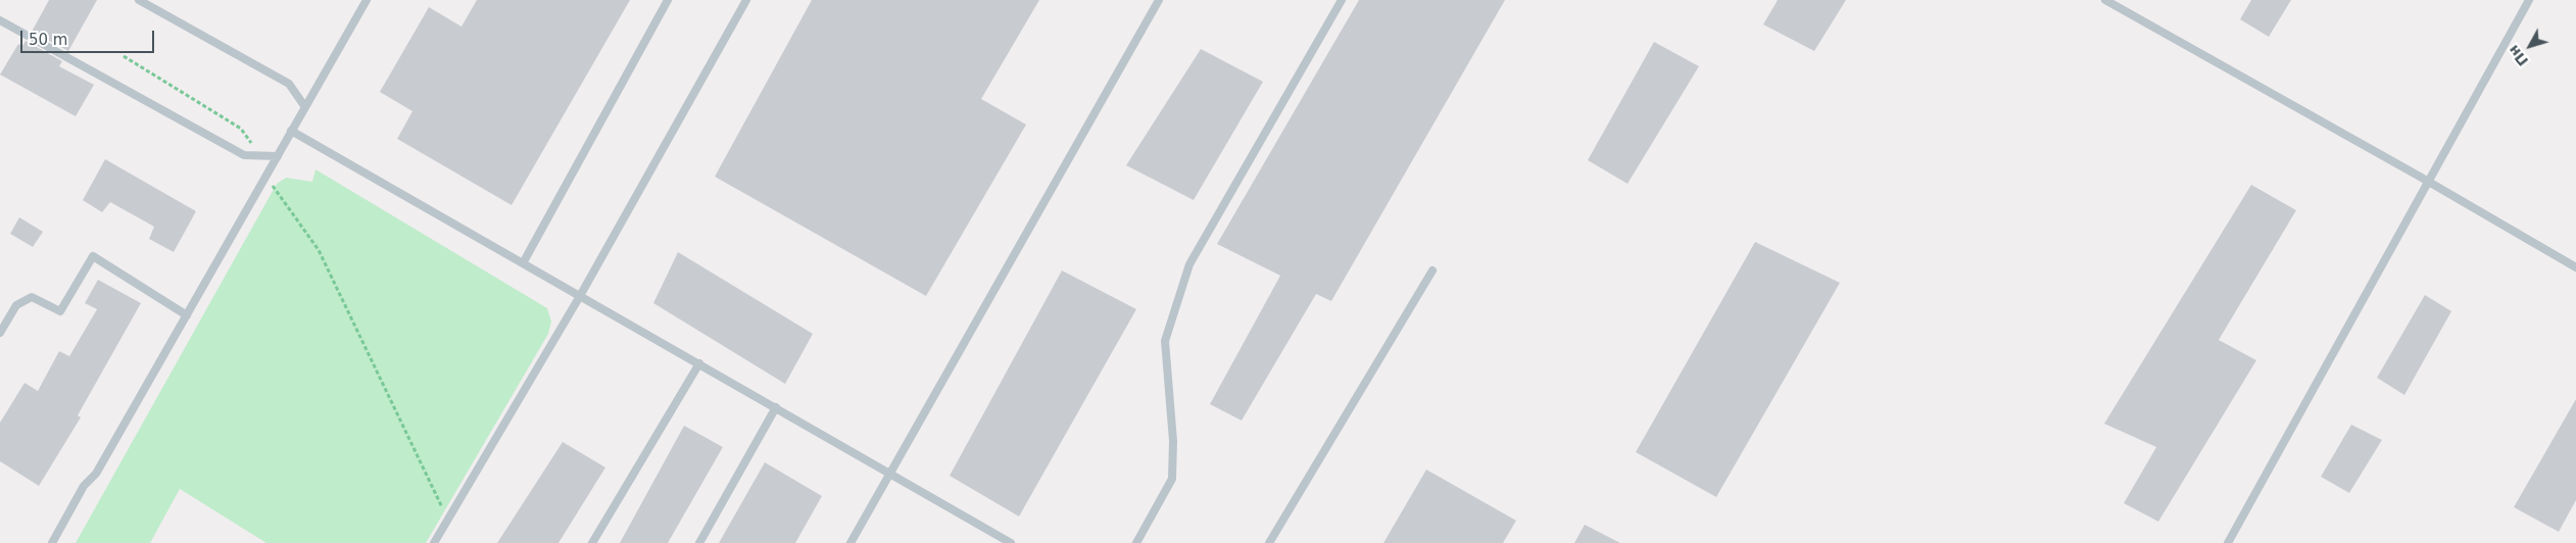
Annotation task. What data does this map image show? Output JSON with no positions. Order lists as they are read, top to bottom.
{
  "scale_bar": "50 m",
  "north": "bottom left"
}
